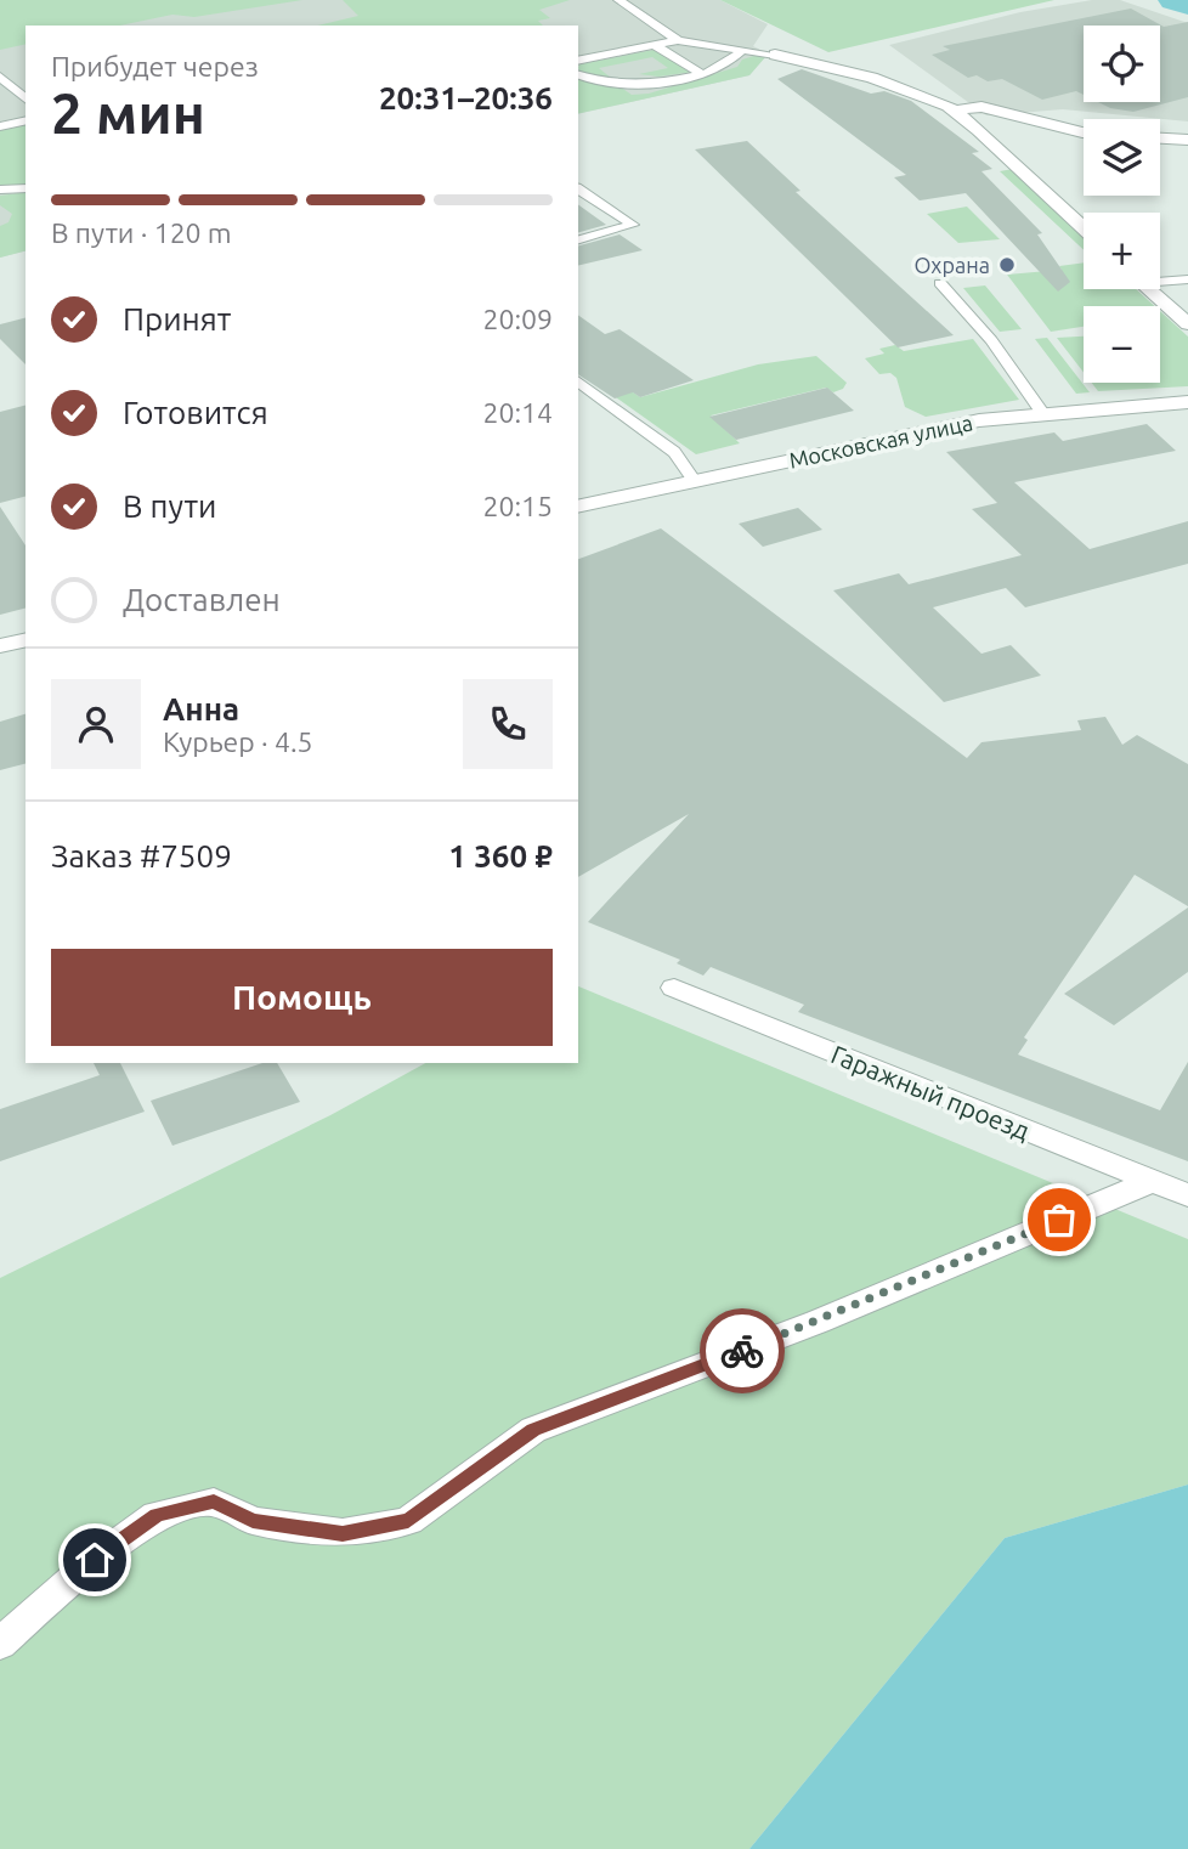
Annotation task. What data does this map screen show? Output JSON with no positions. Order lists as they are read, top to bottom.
{
  "streets": {
    "street": ["Московская улица", "Гаражный проезд"]
  },
  "places": ["Охрана"],
  "page": {
    "map_buttons": ["+", "−"],
    "heading": ["2 мин", "Прибудет через", "20:31–20:36"],
    "panel": [
      "Анна",
      "Курьер · 4.5",
      "Заказ #7509",
      "1 360 ₽"
    ],
    "bar": "В пути · 120 m",
    "list": [
      ["Принят", "20:09"],
      ["Готовится", "20:14"],
      ["В пути", "20:15"],
      "Доставлен"
    ],
    "buttons": "Помощь"
  }
}
